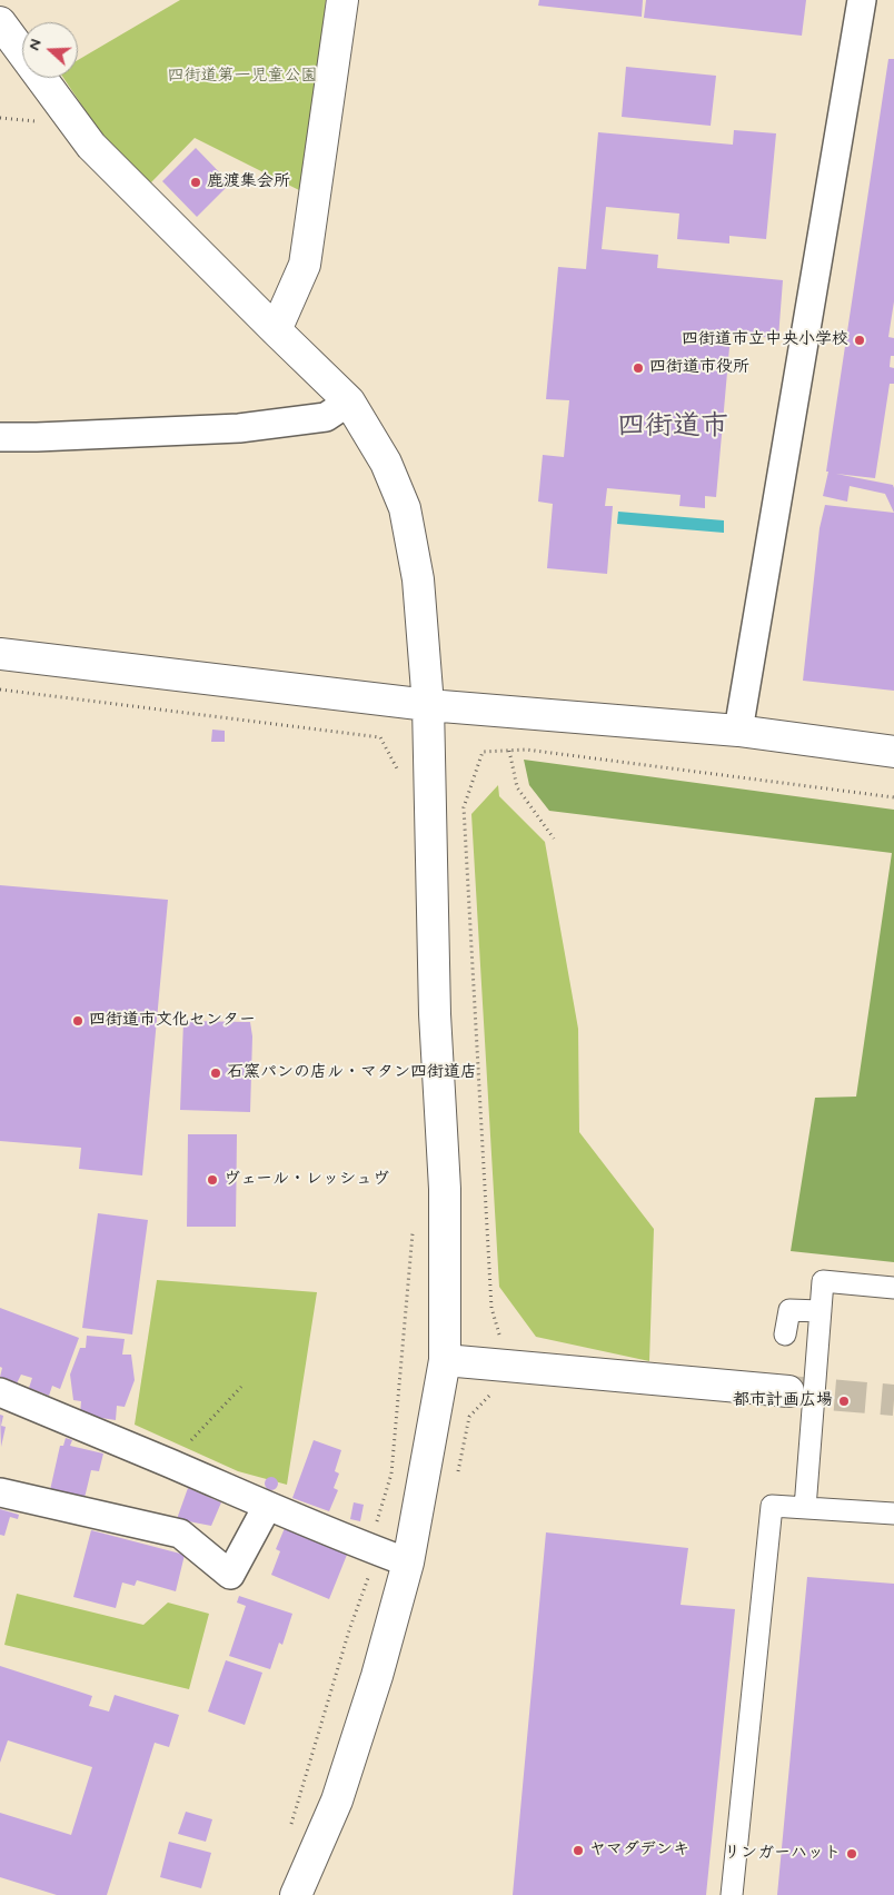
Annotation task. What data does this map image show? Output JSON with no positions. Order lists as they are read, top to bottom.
{
  "districts": ["四街道市"],
  "parks": ["四街道第一児童公園"],
  "places": [
    "鹿渡集会所",
    "四街道市立中央小学校",
    "四街道市役所",
    "四街道市文化センター",
    "石窯パンの店ル・マタン四街道店",
    "ヴェール・レッシュヴ",
    "都市計画広場",
    "ヤマダデンキ",
    "リンガーハット"
  ],
  "north": "left"
}
